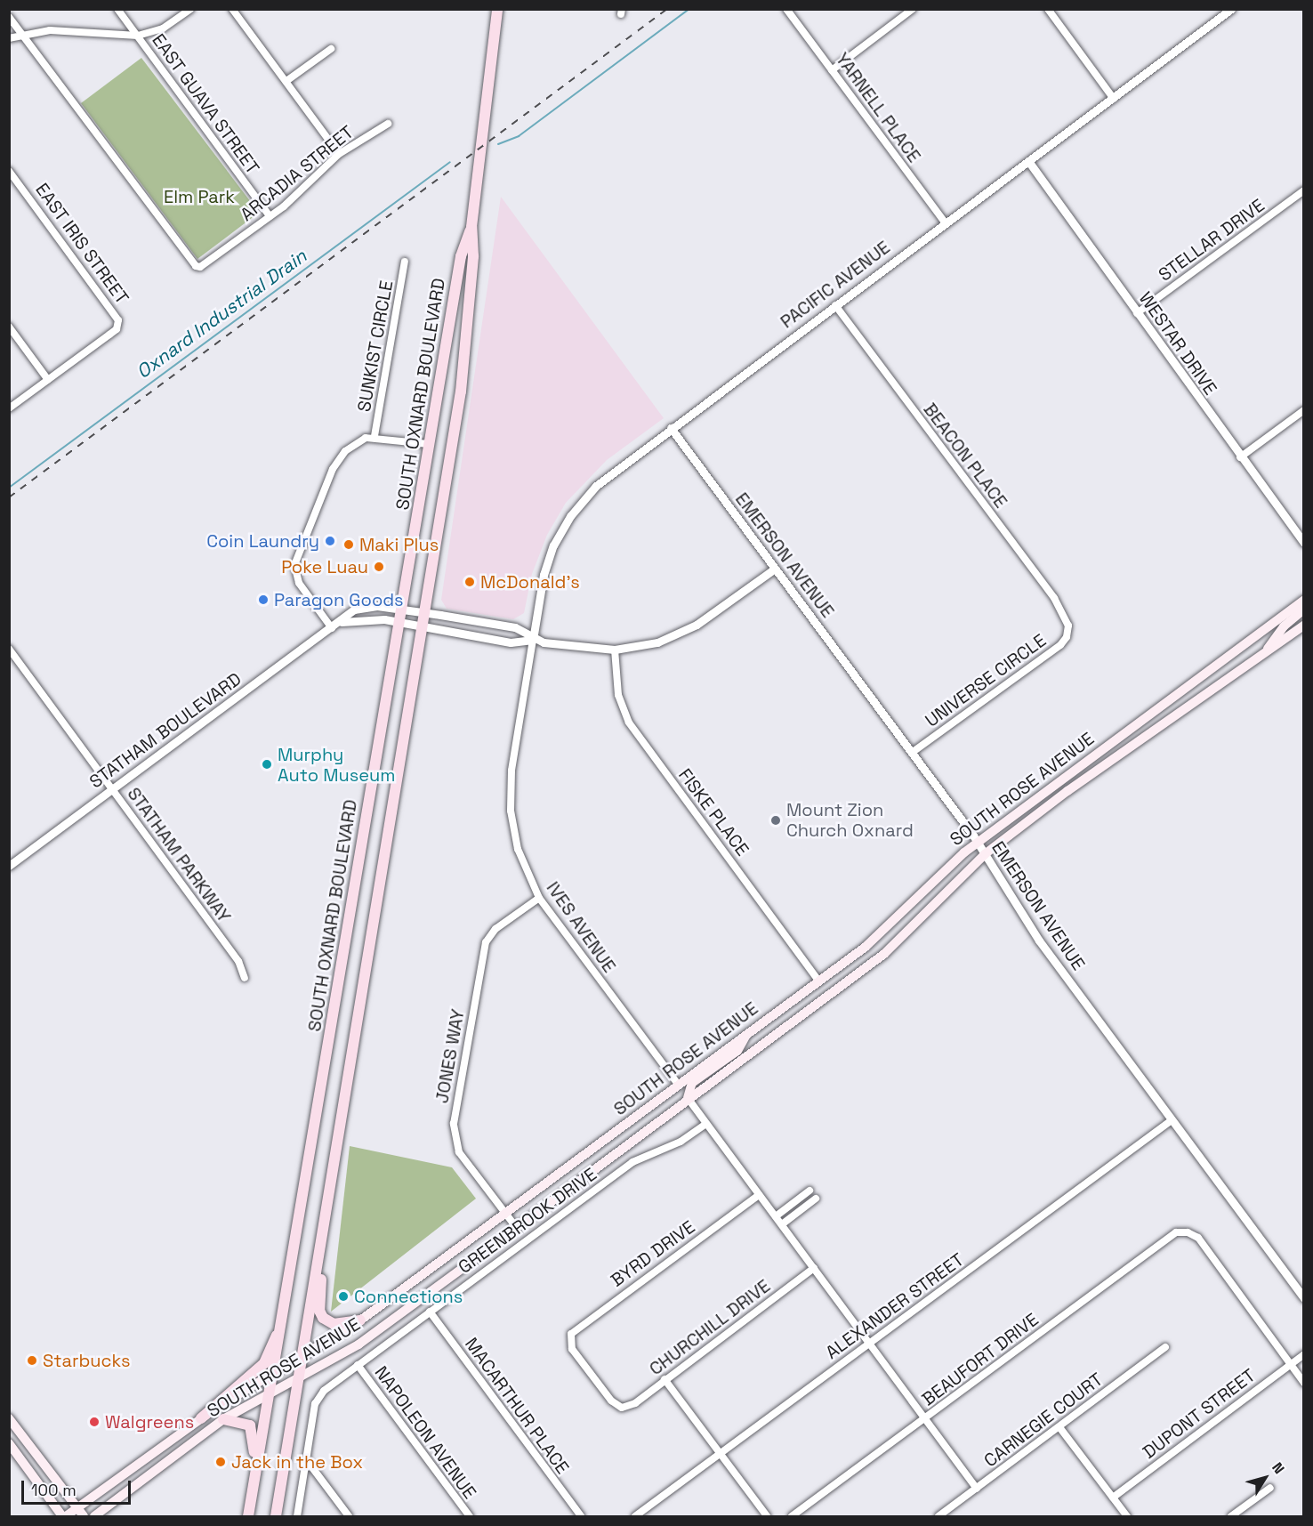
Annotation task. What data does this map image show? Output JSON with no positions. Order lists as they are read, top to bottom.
{
  "streets": {
    "main road": ["SOUTH OXNARD BOULEVARD", "SOUTH ROSE AVENUE"],
    "street": [
      "EAST GUAVA STREET",
      "YARNELL PLACE",
      "ARCADIA STREET",
      "STELLAR DRIVE",
      "EAST IRIS STREET",
      "PACIFIC AVENUE",
      "WESTAR DRIVE",
      "SUNKIST CIRCLE",
      "BEACON PLACE",
      "EMERSON AVENUE",
      "UNIVERSE CIRCLE",
      "STATHAM BOULEVARD",
      "FISKE PLACE",
      "STATHAM PARKWAY",
      "IVES AVENUE",
      "JONES WAY",
      "GREENBROOK DRIVE",
      "BYRD DRIVE",
      "ALEXANDER STREET",
      "CHURCHILL DRIVE",
      "BEAUFORT DRIVE",
      "MACARTHUR PLACE",
      "DUPONT STREET",
      "CARNEGIE COURT",
      "NAPOLEON AVENUE"
    ]
  },
  "crossings": [
    ["EAST GUAVA STREET", "ARCADIA STREET"],
    ["YARNELL PLACE", "PACIFIC AVENUE"],
    ["STELLAR DRIVE", "WESTAR DRIVE"],
    ["PACIFIC AVENUE", "WESTAR DRIVE"],
    ["PACIFIC AVENUE", "BEACON PLACE"],
    ["PACIFIC AVENUE", "EMERSON AVENUE"],
    ["PACIFIC AVENUE", "STATHAM BOULEVARD"],
    ["PACIFIC AVENUE", "IVES AVENUE"],
    ["SUNKIST CIRCLE", "SOUTH OXNARD BOULEVARD"],
    ["SUNKIST CIRCLE", "STATHAM BOULEVARD"],
    ["SOUTH OXNARD BOULEVARD", "STATHAM BOULEVARD"],
    ["SOUTH OXNARD BOULEVARD", "SOUTH ROSE AVENUE"],
    ["BEACON PLACE", "UNIVERSE CIRCLE"],
    ["EMERSON AVENUE", "UNIVERSE CIRCLE"],
    ["EMERSON AVENUE", "STATHAM BOULEVARD"],
    ["EMERSON AVENUE", "SOUTH ROSE AVENUE"],
    ["EMERSON AVENUE", "ALEXANDER STREET"],
    ["STATHAM BOULEVARD", "FISKE PLACE"],
    ["STATHAM BOULEVARD", "STATHAM PARKWAY"],
    ["STATHAM BOULEVARD", "IVES AVENUE"],
    ["SOUTH ROSE AVENUE", "FISKE PLACE"],
    ["SOUTH ROSE AVENUE", "IVES AVENUE"],
    ["SOUTH ROSE AVENUE", "JONES WAY"],
    ["IVES AVENUE", "JONES WAY"],
    ["GREENBROOK DRIVE", "MACARTHUR PLACE"],
    ["GREENBROOK DRIVE", "NAPOLEON AVENUE"],
    ["BYRD DRIVE", "CHURCHILL DRIVE"],
    ["BEAUFORT DRIVE", "DUPONT STREET"]
  ],
  "water": ["Oxnard Industrial Drain"],
  "parks": ["Elm Park"],
  "places": [
    "Coin Laundry",
    "Maki Plus",
    "Poke Luau",
    "McDonald's",
    "Paragon Goods",
    "Murphy Auto Museum",
    "Mount Zion Church Oxnard",
    "Connections",
    "Starbucks",
    "Walgreens",
    "Jack in the Box"
  ],
  "scale_bar": "100 m",
  "north": "top right"
}
